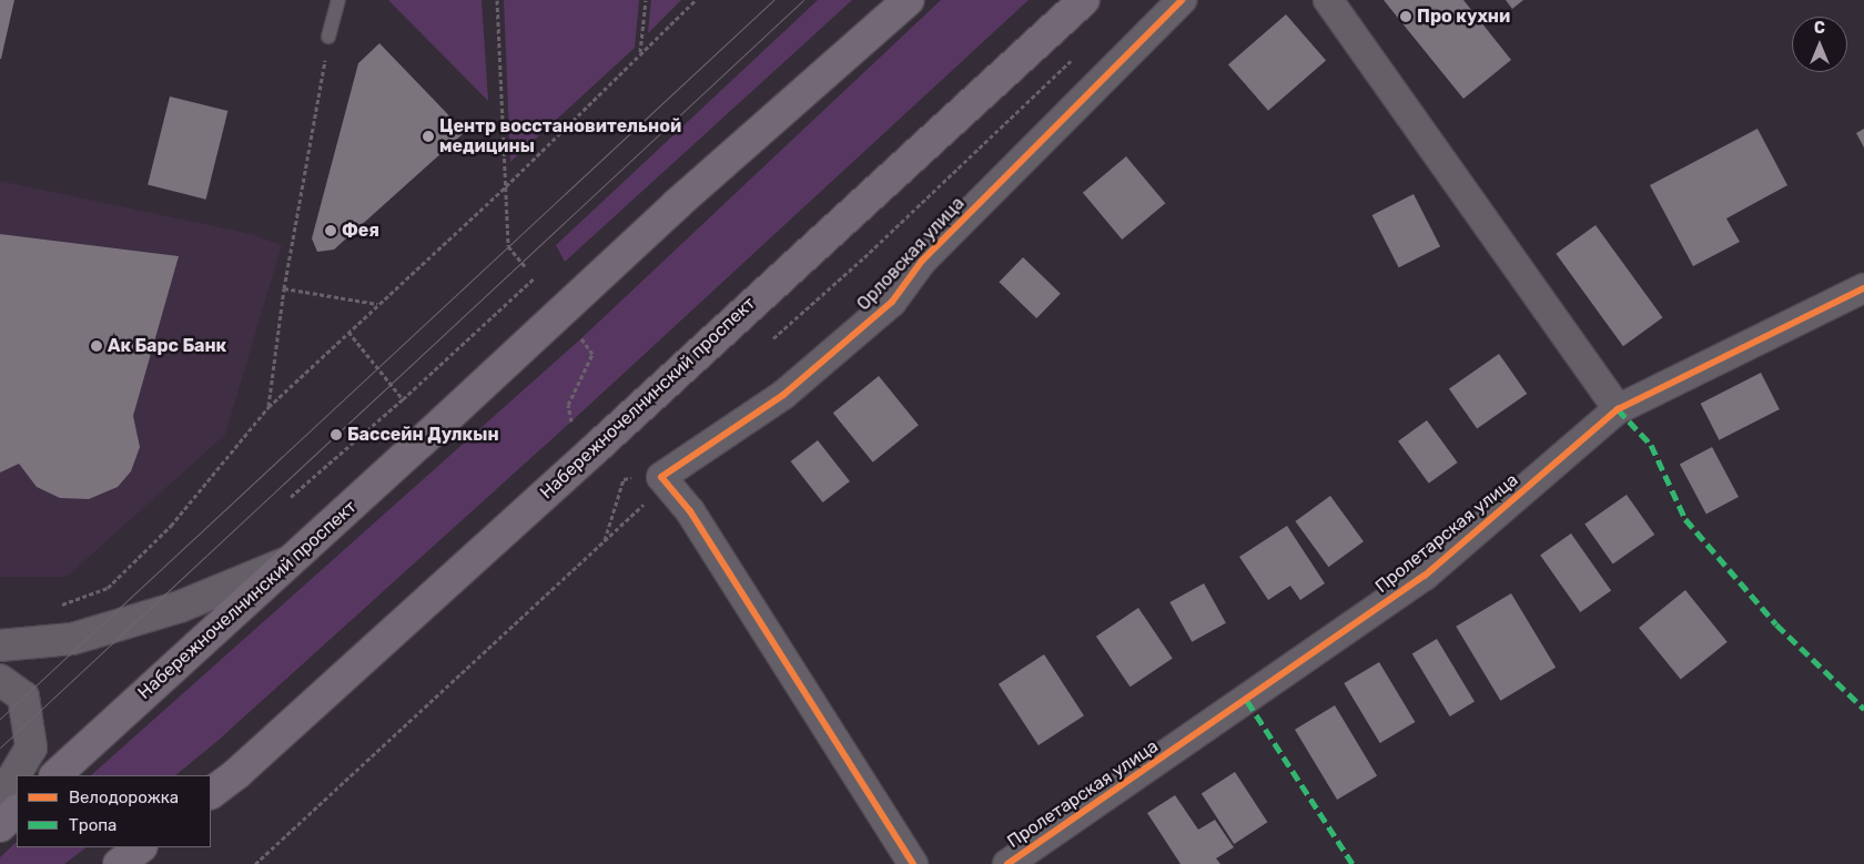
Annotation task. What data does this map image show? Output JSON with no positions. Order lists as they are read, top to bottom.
{
  "streets": {
    "main road": ["Набережночелнинский проспект"],
    "street": ["Орловская улица", "Пролетарская улица"]
  },
  "places": [
    "Про кухни",
    "Центр восстановительной медицины",
    "Фея",
    "Ак Барс Банк",
    "Бассейн Дулкын"
  ],
  "legend": ["Велодорожка", "Тропа"],
  "north": "top"
}
